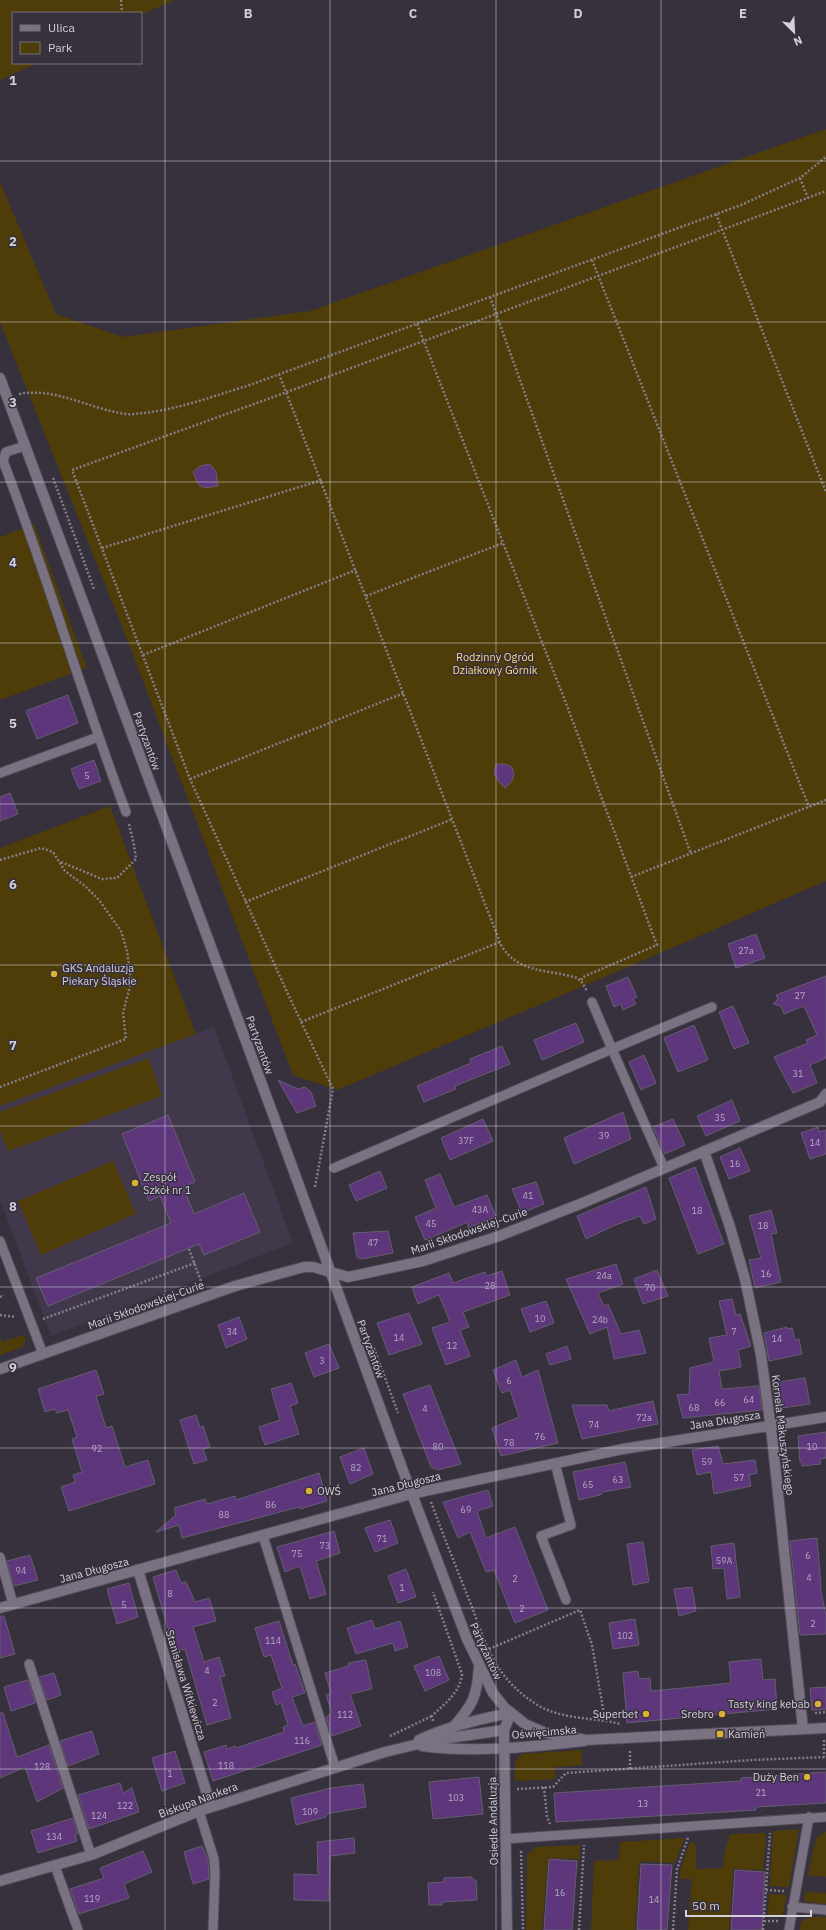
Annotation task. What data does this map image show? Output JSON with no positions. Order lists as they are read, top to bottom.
{
  "streets": {
    "street": [
      "Partyzantów",
      "Marii Skłodowskiej-Curie",
      "Jana Długosza",
      "Kornela Makuszyńskiego",
      "Stanisława Witkiewicza",
      "Oświęcimska",
      "Biskupa Nankera",
      "Osiedle Andaluzja"
    ]
  },
  "crossings": [
    ["Partyzantów", "Marii Skłodowskiej-Curie"],
    ["Partyzantów", "Jana Długosza"],
    ["Partyzantów", "Oświęcimska"],
    ["Partyzantów", "Biskupa Nankera"],
    ["Partyzantów", "Osiedle Andaluzja"],
    ["Marii Skłodowskiej-Curie", "Kornela Makuszyńskiego"],
    ["Jana Długosza", "Kornela Makuszyńskiego"],
    ["Jana Długosza", "Stanisława Witkiewicza"],
    ["Kornela Makuszyńskiego", "Oświęcimska"],
    ["Stanisława Witkiewicza", "Biskupa Nankera"],
    ["Oświęcimska", "Biskupa Nankera"],
    ["Oświęcimska", "Osiedle Andaluzja"],
    ["Biskupa Nankera", "Osiedle Andaluzja"]
  ],
  "parks": ["Rodzinny Ogród Działkowy Górnik"],
  "places": {
    "other": [
      "GKS Andaluzja Piekary Śląskie",
      "Zespół Szkół nr 1",
      "OWŚ",
      "Tasty king kebab",
      "Superbet",
      "Srebro",
      "Duży Ben"
    ],
    "transit": ["Kamień"]
  },
  "house_numbers": [
    "5",
    "27a",
    "27",
    "31",
    "35",
    "39",
    "37F",
    "14",
    "16",
    "41",
    "43A",
    "18",
    "45",
    "18",
    "47",
    "16",
    "24a",
    "28",
    "70",
    "10",
    "24b",
    "34",
    "7",
    "14",
    "14",
    "12",
    "3",
    "6",
    "64",
    "66",
    "68",
    "4",
    "72a",
    "74",
    "76",
    "78",
    "80",
    "10",
    "92",
    "59",
    "82",
    "57",
    "63",
    "65",
    "86",
    "69",
    "88",
    "71",
    "73",
    "75",
    "6",
    "59A",
    "94",
    "4",
    "2",
    "1",
    "8",
    "5",
    "2",
    "2",
    "102",
    "114",
    "4",
    "108",
    "2",
    "112",
    "116",
    "118",
    "128",
    "1",
    "21",
    "103",
    "13",
    "122",
    "109",
    "124",
    "134",
    "16",
    "119",
    "14"
  ],
  "legend": ["Ulica", "Park"],
  "scale_bar": "50 m",
  "north": "bottom right",
  "grid": {
    "columns": [
      "B",
      "C",
      "D",
      "E"
    ],
    "rows": [
      "1",
      "2",
      "3",
      "4",
      "5",
      "6",
      "7",
      "8",
      "9"
    ]
  }
}
